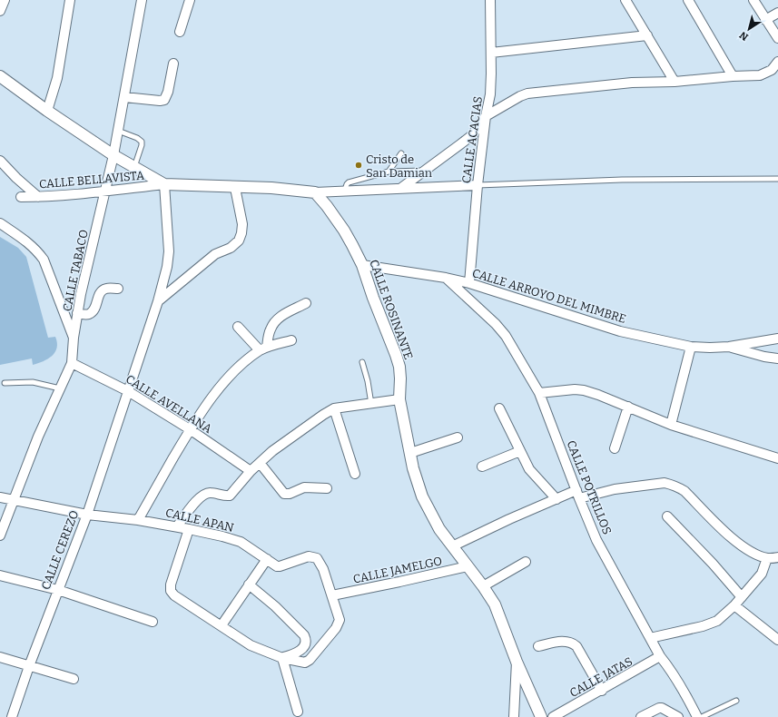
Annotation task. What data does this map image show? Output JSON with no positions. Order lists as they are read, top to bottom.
{
  "streets": {
    "street": [
      "CALLE ACACIAS",
      "CALLE BELLAVISTA",
      "CALLE TABACO",
      "CALLE ARROYO DEL MIMBRE",
      "CALLE ROSINANTE",
      "CALLE AVELLANA",
      "CALLE POTRILLOS",
      "CALLE APAN",
      "CALLE CEREZO",
      "CALLE JAMELGO",
      "CALLE JATAS"
    ]
  },
  "crossings": [
    ["CALLE ACACIAS", "CALLE ARROYO DEL MIMBRE"],
    ["CALLE BELLAVISTA", "CALLE TABACO"],
    ["CALLE TABACO", "CALLE AVELLANA"],
    ["CALLE TABACO", "CALLE APAN"],
    ["CALLE ARROYO DEL MIMBRE", "CALLE ROSINANTE"],
    ["CALLE ARROYO DEL MIMBRE", "CALLE POTRILLOS"],
    ["CALLE ROSINANTE", "CALLE JAMELGO"],
    ["CALLE AVELLANA", "CALLE CEREZO"],
    ["CALLE POTRILLOS", "CALLE JAMELGO"],
    ["CALLE POTRILLOS", "CALLE JATAS"],
    ["CALLE APAN", "CALLE CEREZO"],
    ["CALLE APAN", "CALLE JAMELGO"]
  ],
  "places": ["Cristo de San Damian"],
  "north": "bottom left"
}
